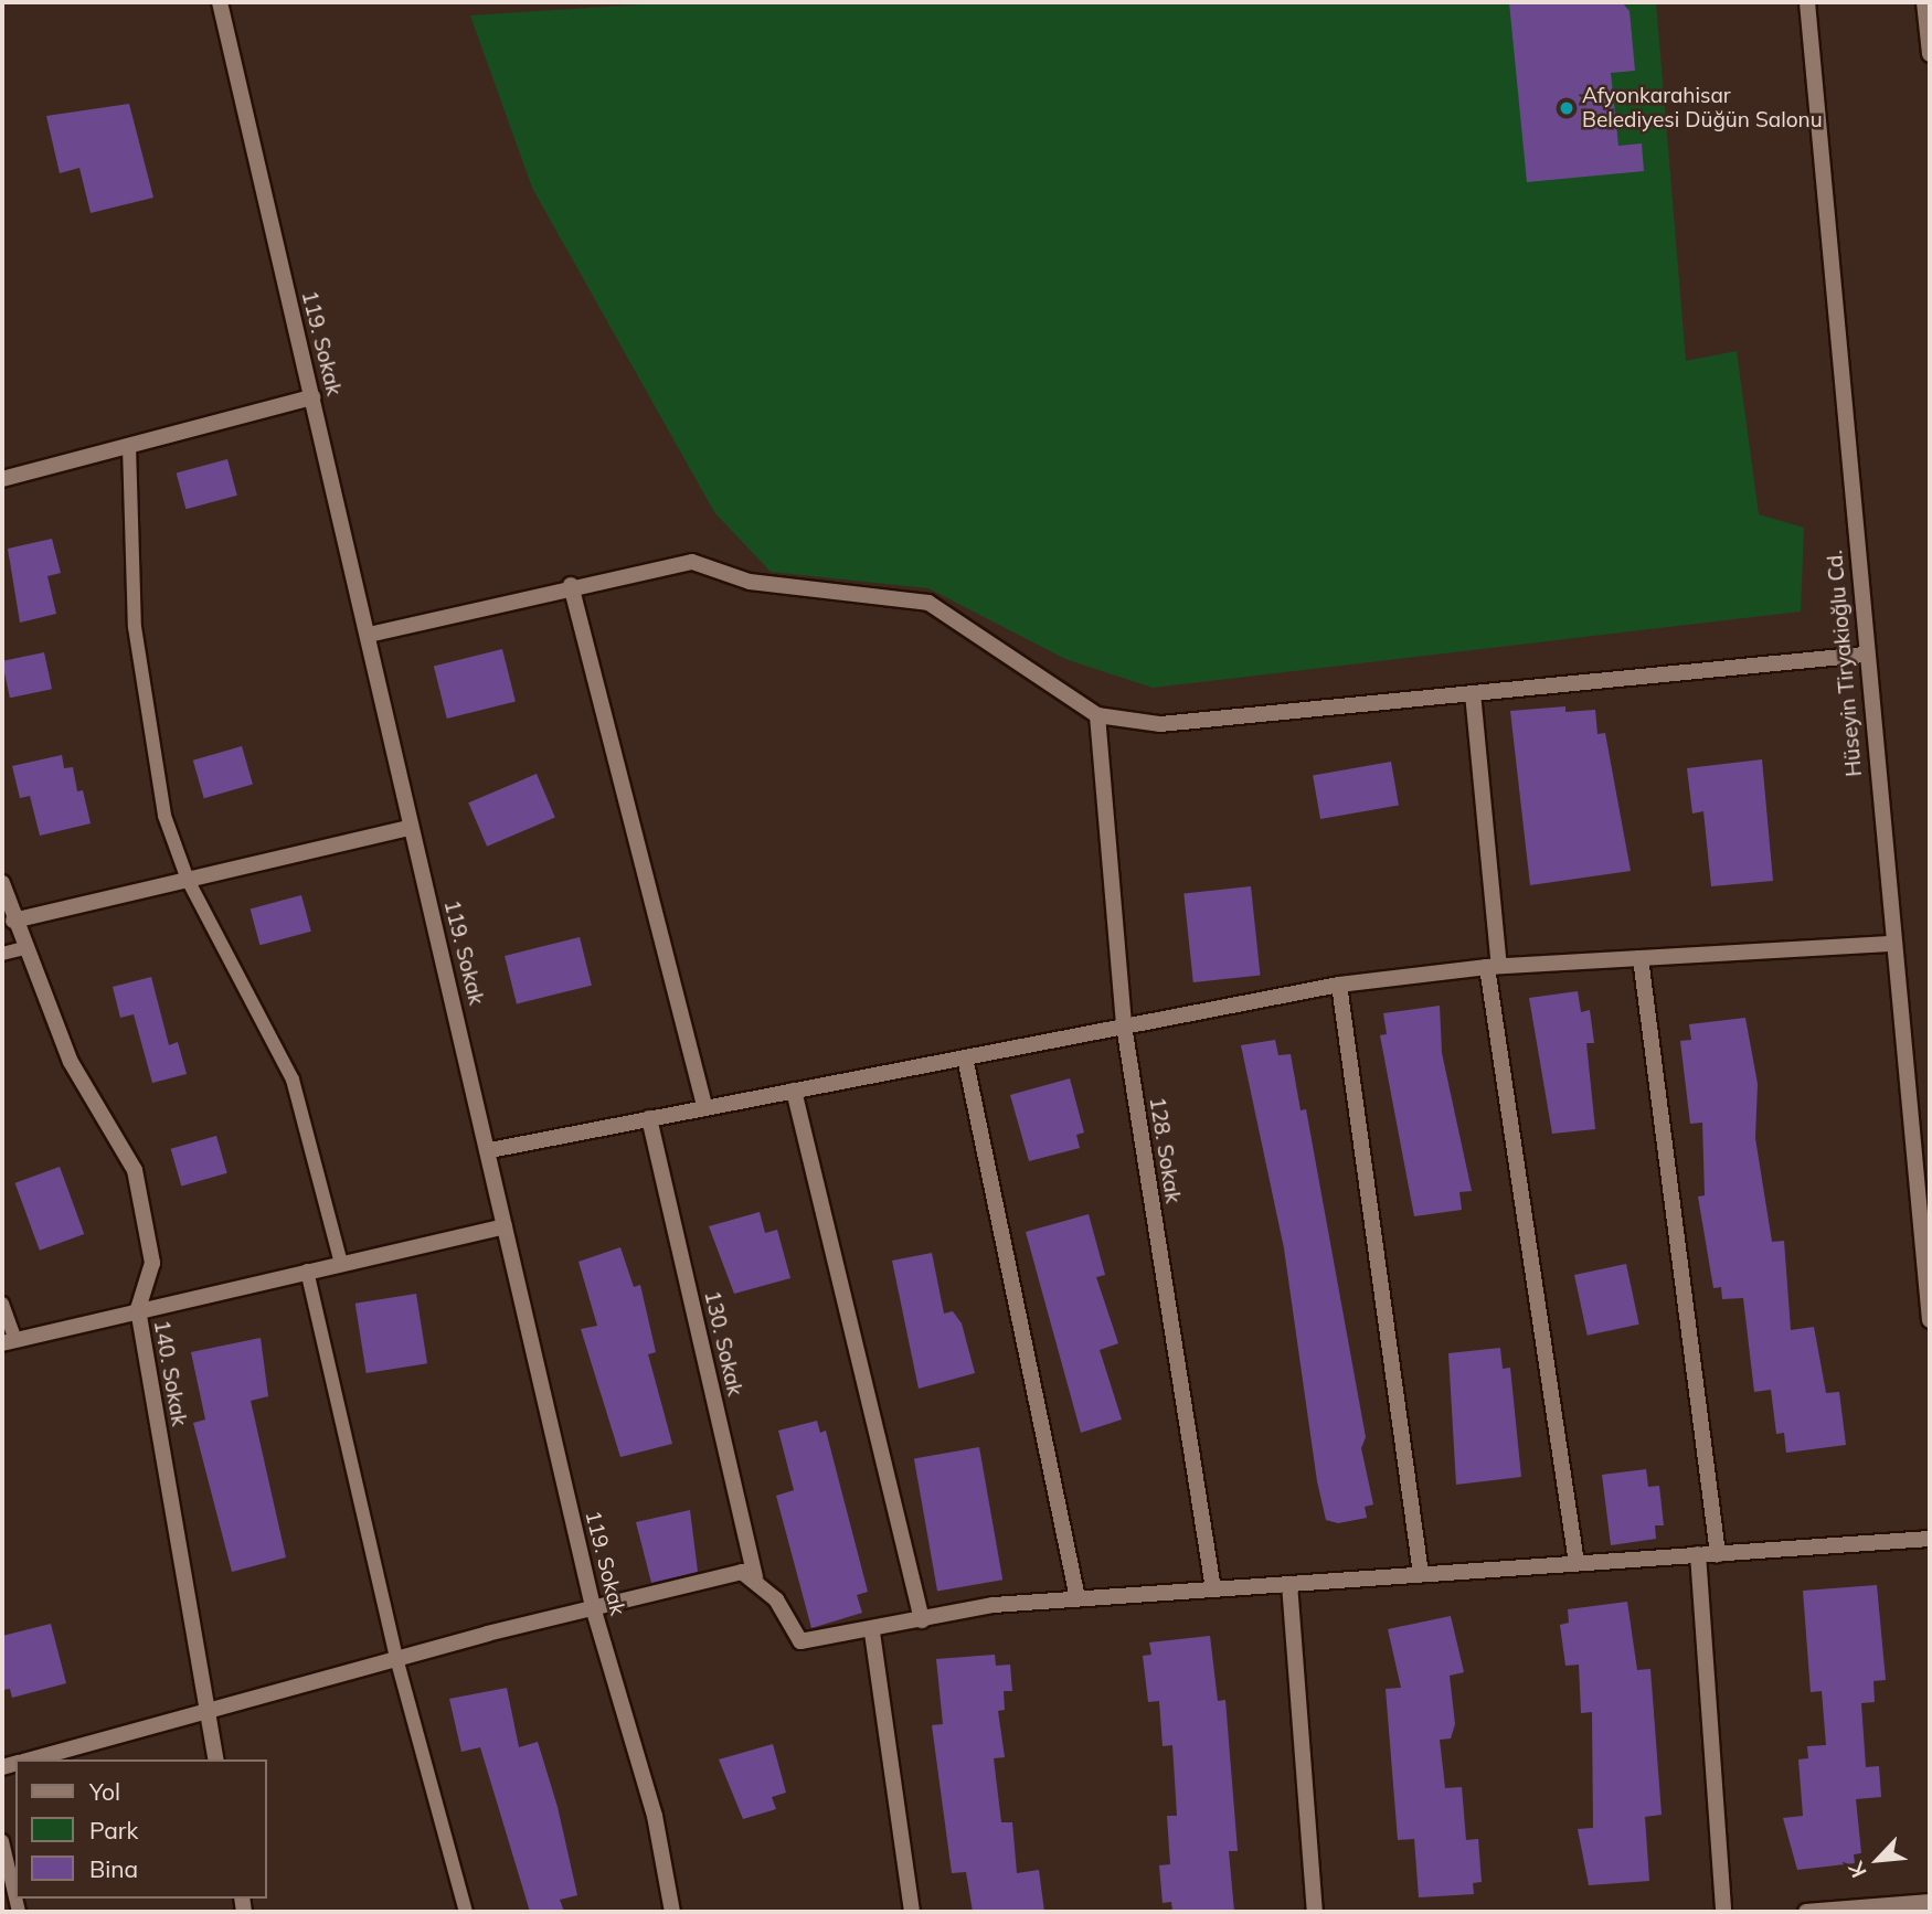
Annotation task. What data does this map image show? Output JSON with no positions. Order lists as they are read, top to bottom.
{
  "streets": {
    "street": [
      "119. Sokak",
      "Hüseyin Tiryakioğlu Cd.",
      "128. Sokak",
      "130. Sokak",
      "140. Sokak"
    ]
  },
  "places": ["Afyonkarahisar Belediyesi Düğün Salonu"],
  "legend": ["Yol", "Park", "Bina"],
  "north": "bottom left"
}
